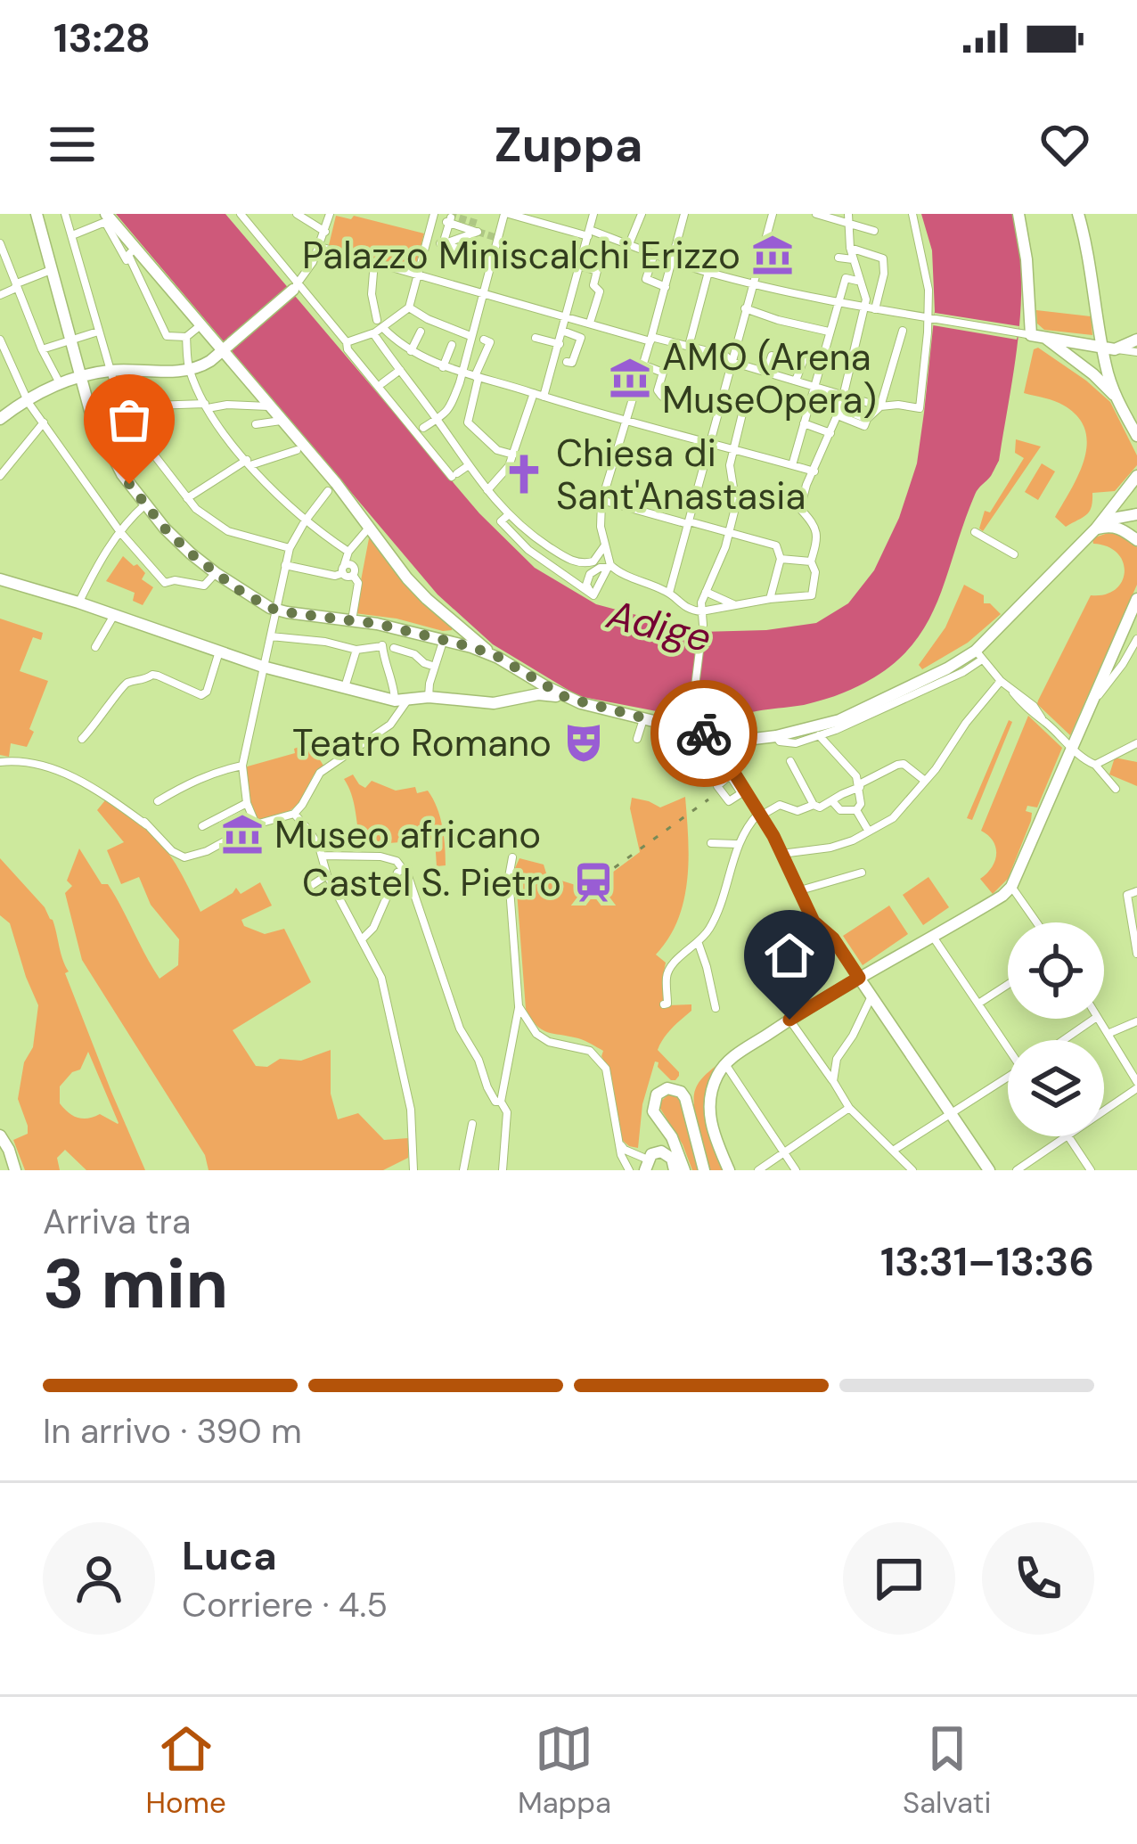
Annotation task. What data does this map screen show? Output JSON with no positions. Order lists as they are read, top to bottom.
{
  "water": ["Adige"],
  "places": {
    "museum": ["Palazzo Miniscalchi Erizzo", "AMO (Arena MuseOpera)", "Museo africano"],
    "church": ["Chiesa di Sant'Anastasia"],
    "theatre": ["Teatro Romano"],
    "station": ["Castel S. Pietro"]
  },
  "page": {
    "status": "13:28",
    "header": "Zuppa",
    "heading": ["3 min", "Arriva tra", "13:31–13:36"],
    "panel": ["Luca", "Corriere · 4.5"],
    "bar": "In arrivo · 390 m",
    "tabs": ["Home", "Mappa", "Salvati"]
  }
}
